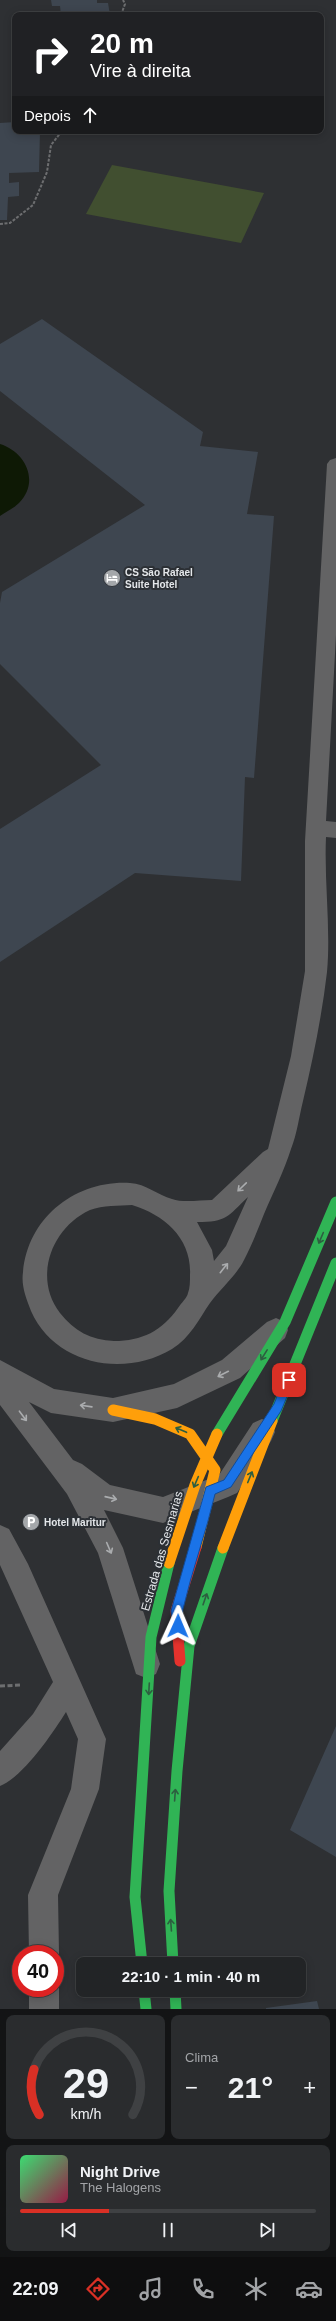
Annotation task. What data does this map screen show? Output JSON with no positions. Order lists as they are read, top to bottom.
{
  "streets": {
    "street": ["Estrada das Sesmarias"]
  },
  "places": {
    "hotel": ["CS São Rafael Suite Hotel"],
    "parking": ["Hotel Maritur"]
  },
  "page": {
    "turn": ["20 m", "Vire à direita"],
    "then": "Depois",
    "limit": "40",
    "trip": "22:10 · 1 min · 40 m",
    "tile": "Clima",
    "heat": ["−", "21°", "+"],
    "song": ["Night Drive", "The Halogens"],
    "tabs": "22:09",
    "gauge": ["29", "km/h"]
  }
}
